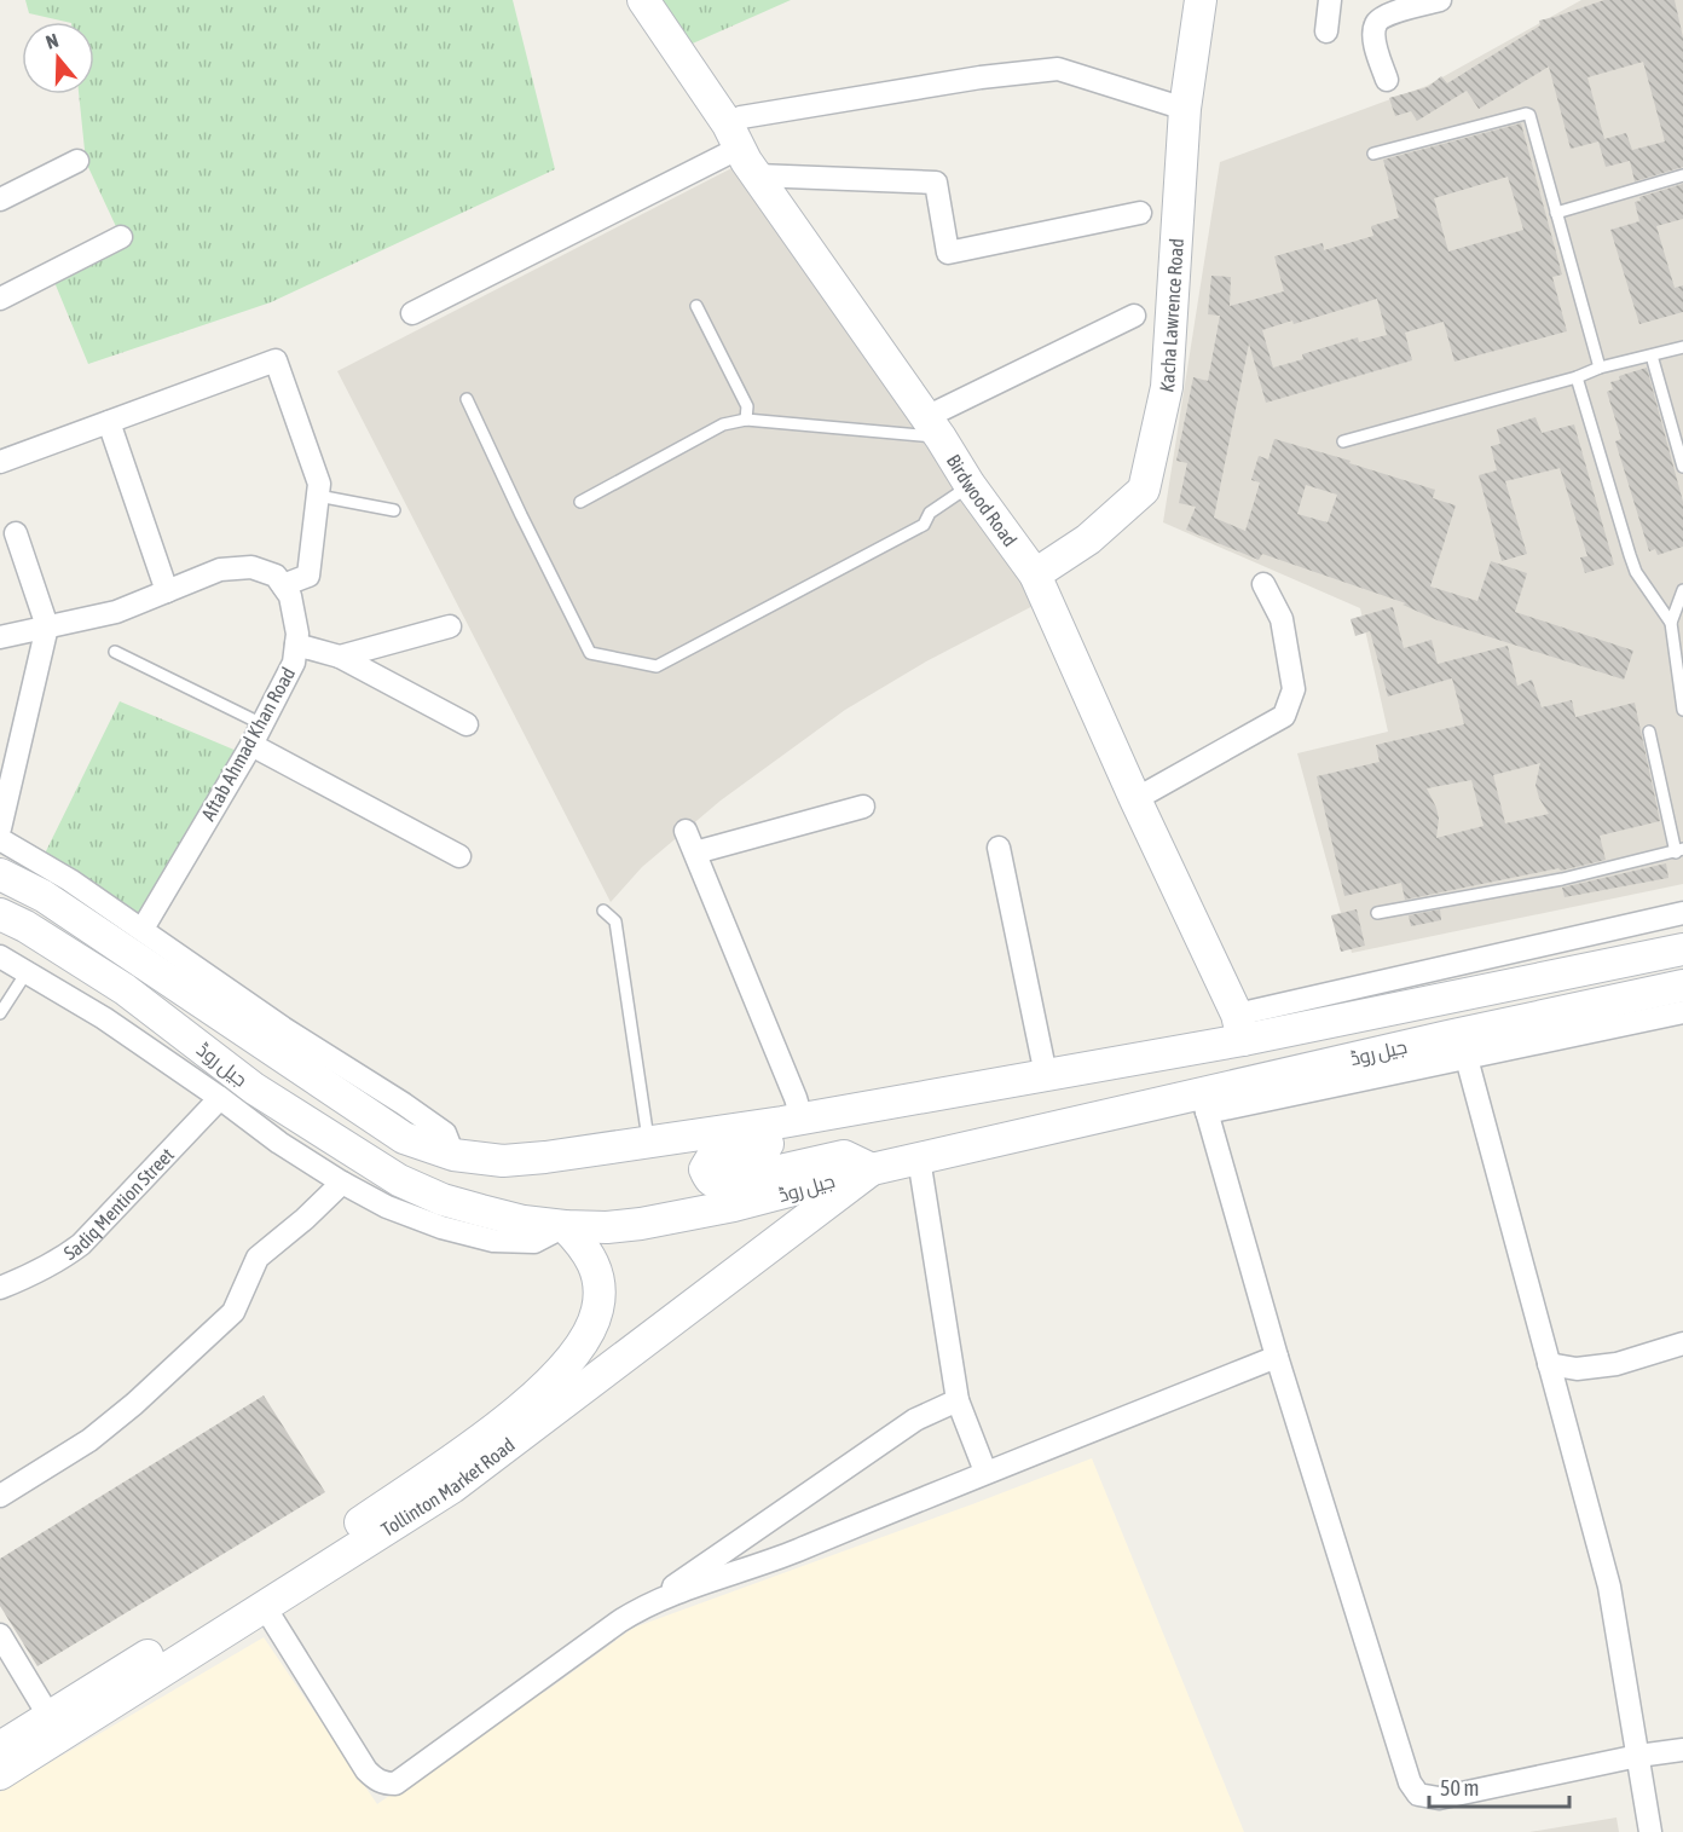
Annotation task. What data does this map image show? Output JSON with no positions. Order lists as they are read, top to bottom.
{
  "streets": {
    "main road": [
      "Kacha Lawrence Road",
      "Birdwood Road",
      "جیل روڈ",
      "Tollinton Market Road"
    ],
    "street": ["Aftab Ahmad Khan Road", "Sadiq Mention Street"]
  },
  "crossings": [
    ["Kacha Lawrence Road", "Birdwood Road"],
    ["Birdwood Road", "جیل روڈ"],
    ["جیل روڈ", "Tollinton Market Road"]
  ],
  "scale_bar": "50 m",
  "north": "top"
}
